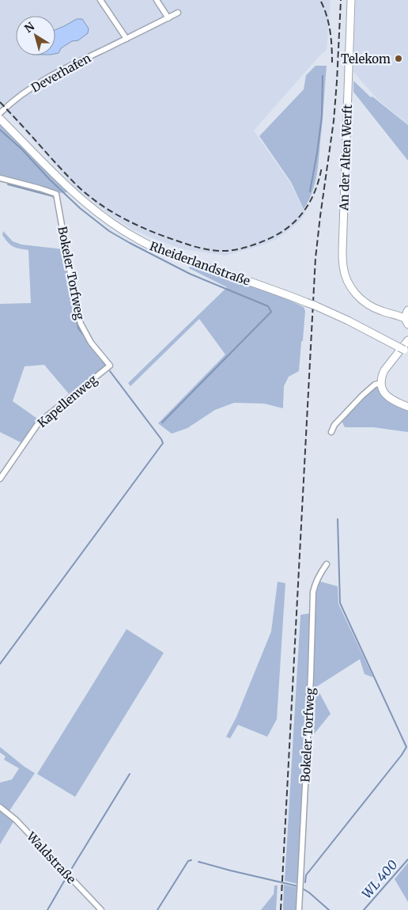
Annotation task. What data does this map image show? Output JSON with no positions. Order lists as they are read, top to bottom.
{
  "streets": {
    "main road": ["An der Alten Werft", "Rheiderlandstraße"],
    "street": [
      "Deverhafen",
      "Bokeler Torfweg",
      "Kapellenweg",
      "Waldstraße"
    ]
  },
  "crossings": [
    ["Bokeler Torfweg", "Kapellenweg"]
  ],
  "water": ["WL 400"],
  "places": ["Telekom"],
  "north": "top left"
}
